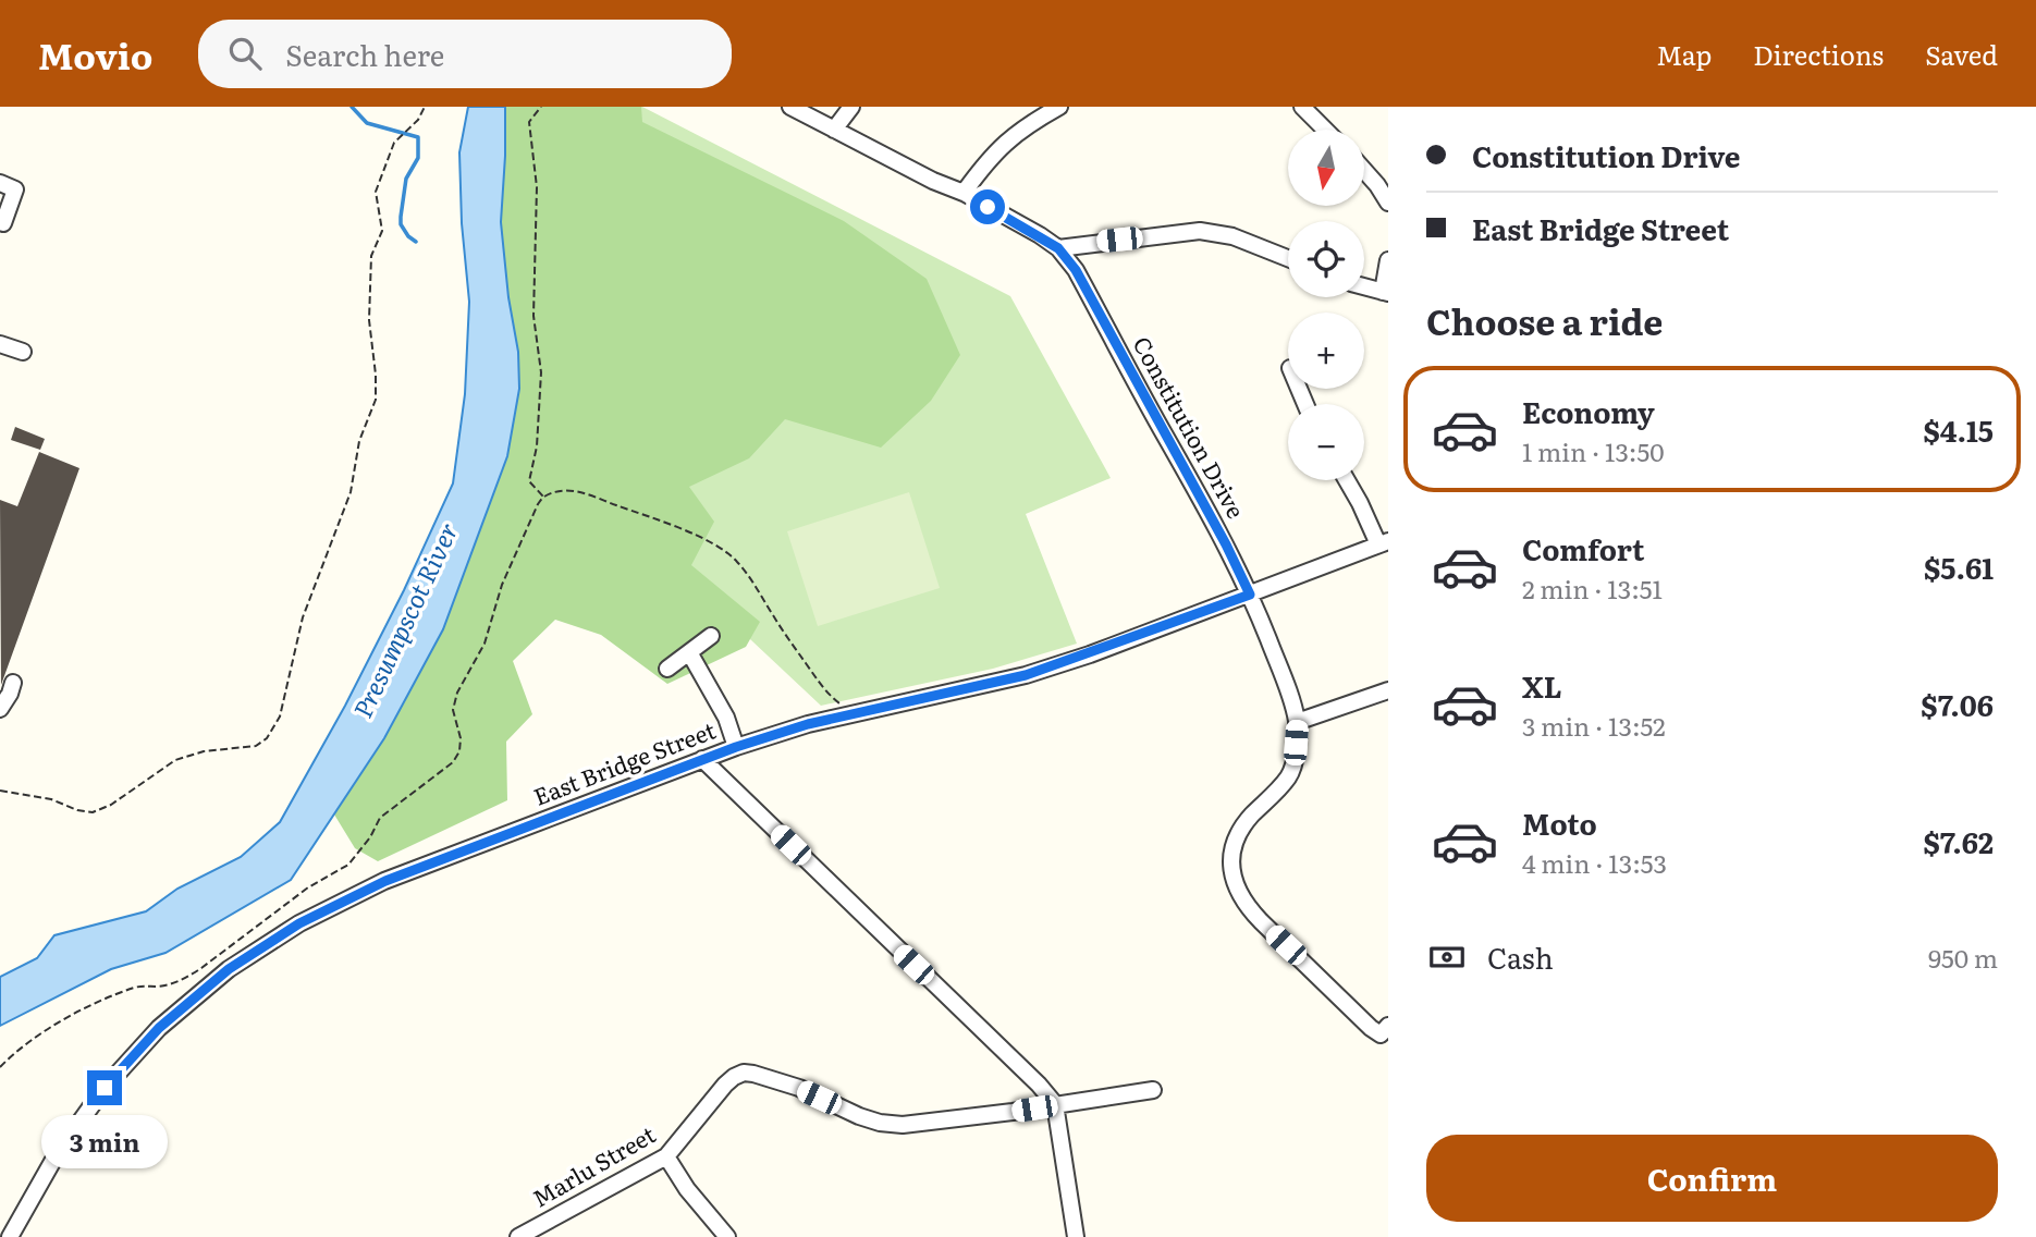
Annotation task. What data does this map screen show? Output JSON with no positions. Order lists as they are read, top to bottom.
{
  "streets": {
    "street": ["Constitution Drive", "East Bridge Street", "Marlu Street"]
  },
  "crossings": [
    ["Constitution Drive", "East Bridge Street"]
  ],
  "water": ["Presumpscot River"],
  "north": "bottom",
  "page": {
    "header": "Movio",
    "search": "Search here",
    "nav": ["Map", "Directions", "Saved"],
    "banner": ["Constitution Drive", "East Bridge Street"],
    "map_buttons": ["+", "−"],
    "heading": "Choose a ride",
    "list": [
      {
        "name": "Economy",
        "note": "1 min · 13:50",
        "value": "$4.15"
      },
      {
        "name": "Comfort",
        "note": "2 min · 13:51",
        "value": "$5.61"
      },
      {
        "name": "XL",
        "note": "3 min · 13:52",
        "value": "$7.06"
      },
      {
        "name": "Moto",
        "note": "4 min · 13:53",
        "value": "$7.62"
      }
    ],
    "pay": ["Cash", "950 m"],
    "bubble": "3 min",
    "buttons": "Confirm"
  }
}
